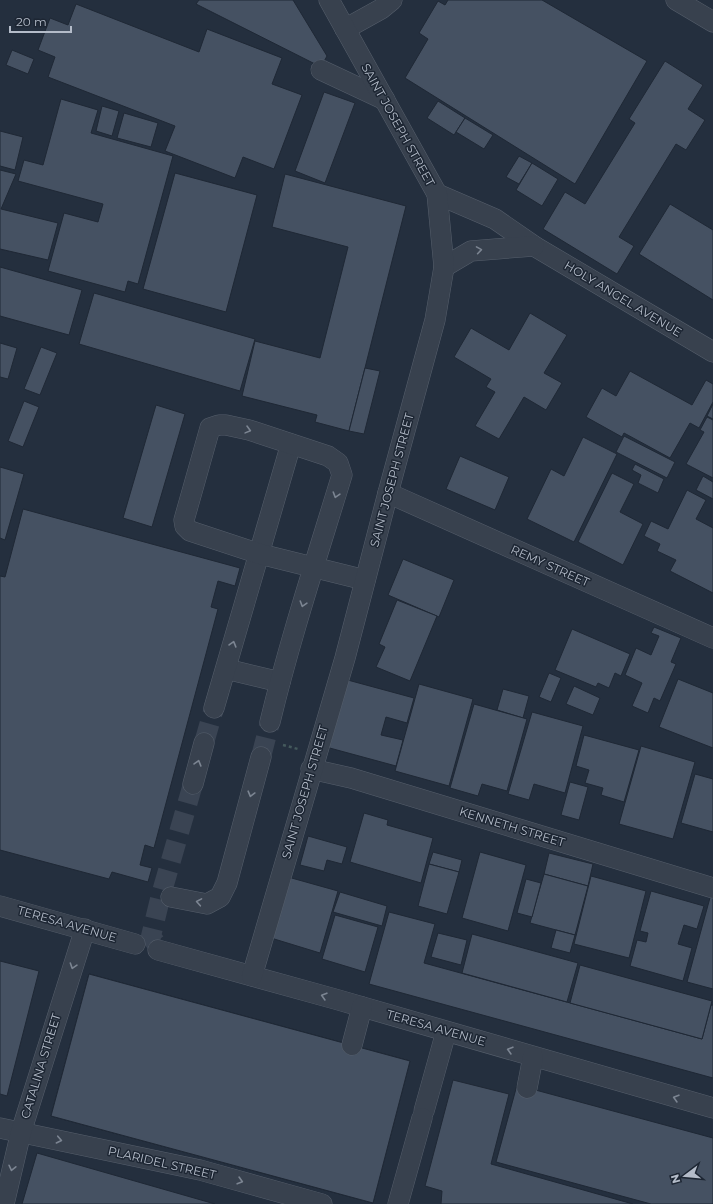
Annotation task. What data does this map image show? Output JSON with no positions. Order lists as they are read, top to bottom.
{
  "streets": {
    "street": [
      "SAINT JOSEPH STREET",
      "HOLY ANGEL AVENUE",
      "REMY STREET",
      "KENNETH STREET",
      "TERESA AVENUE",
      "CATALINA STREET",
      "PLARIDEL STREET"
    ]
  },
  "crossings": [
    ["SAINT JOSEPH STREET", "HOLY ANGEL AVENUE"],
    ["SAINT JOSEPH STREET", "REMY STREET"],
    ["SAINT JOSEPH STREET", "KENNETH STREET"],
    ["SAINT JOSEPH STREET", "TERESA AVENUE"],
    ["TERESA AVENUE", "CATALINA STREET"],
    ["CATALINA STREET", "PLARIDEL STREET"]
  ],
  "one_way": ["TERESA AVENUE", "CATALINA STREET", "PLARIDEL STREET"],
  "scale_bar": "20 m",
  "north": "left"
}
